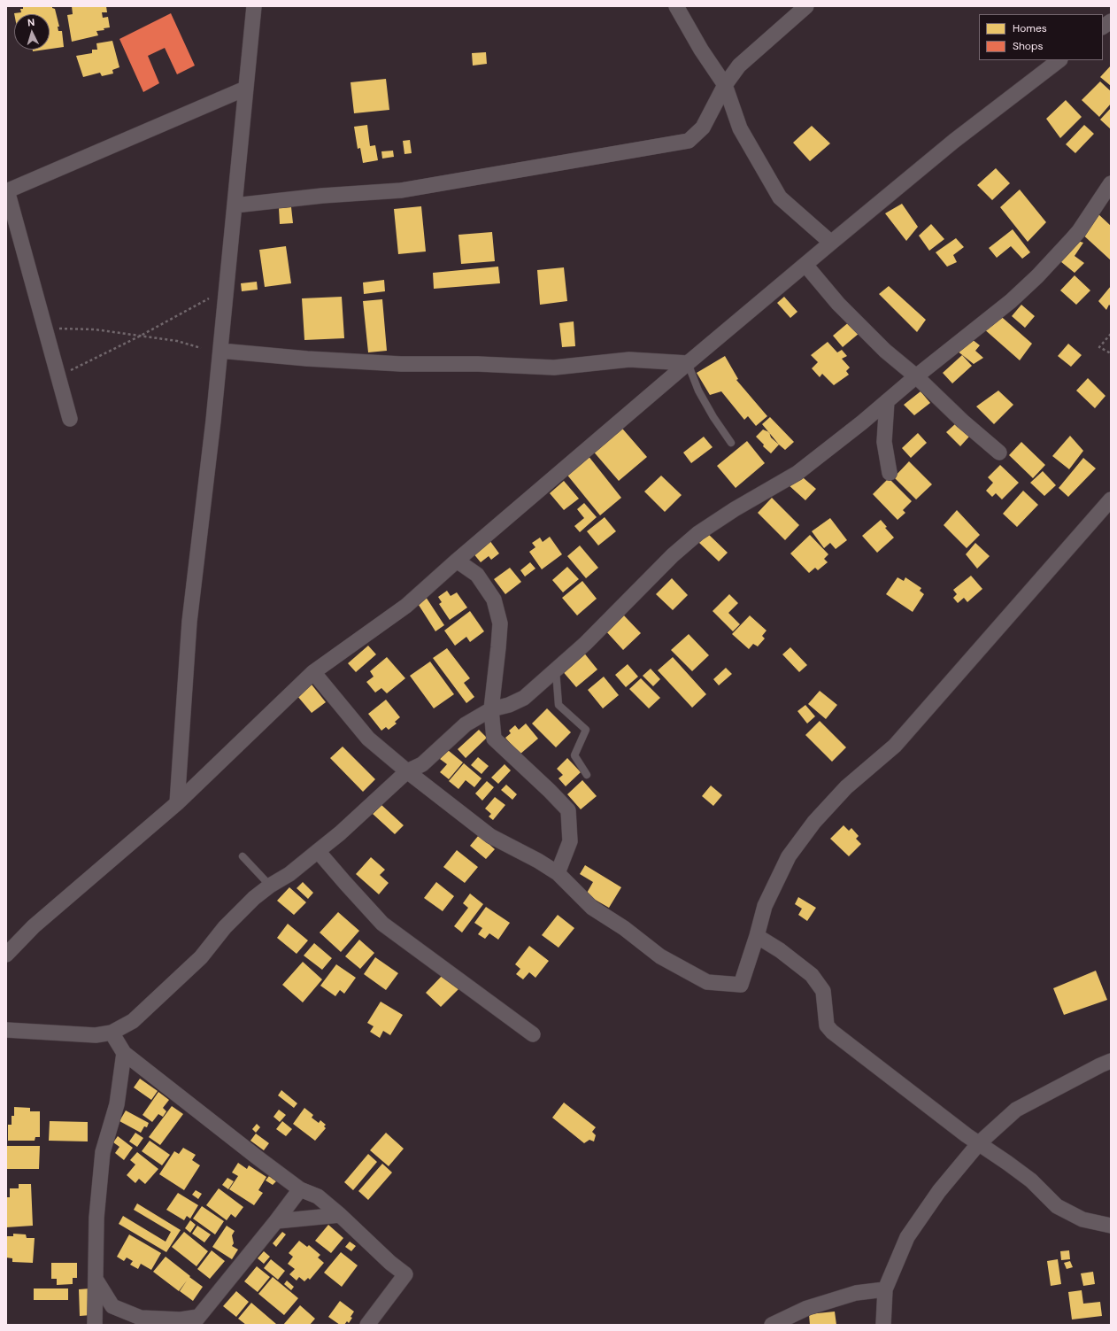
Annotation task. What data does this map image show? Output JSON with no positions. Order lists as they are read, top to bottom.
{
  "legend": ["Homes", "Shops"],
  "north": "top"
}
